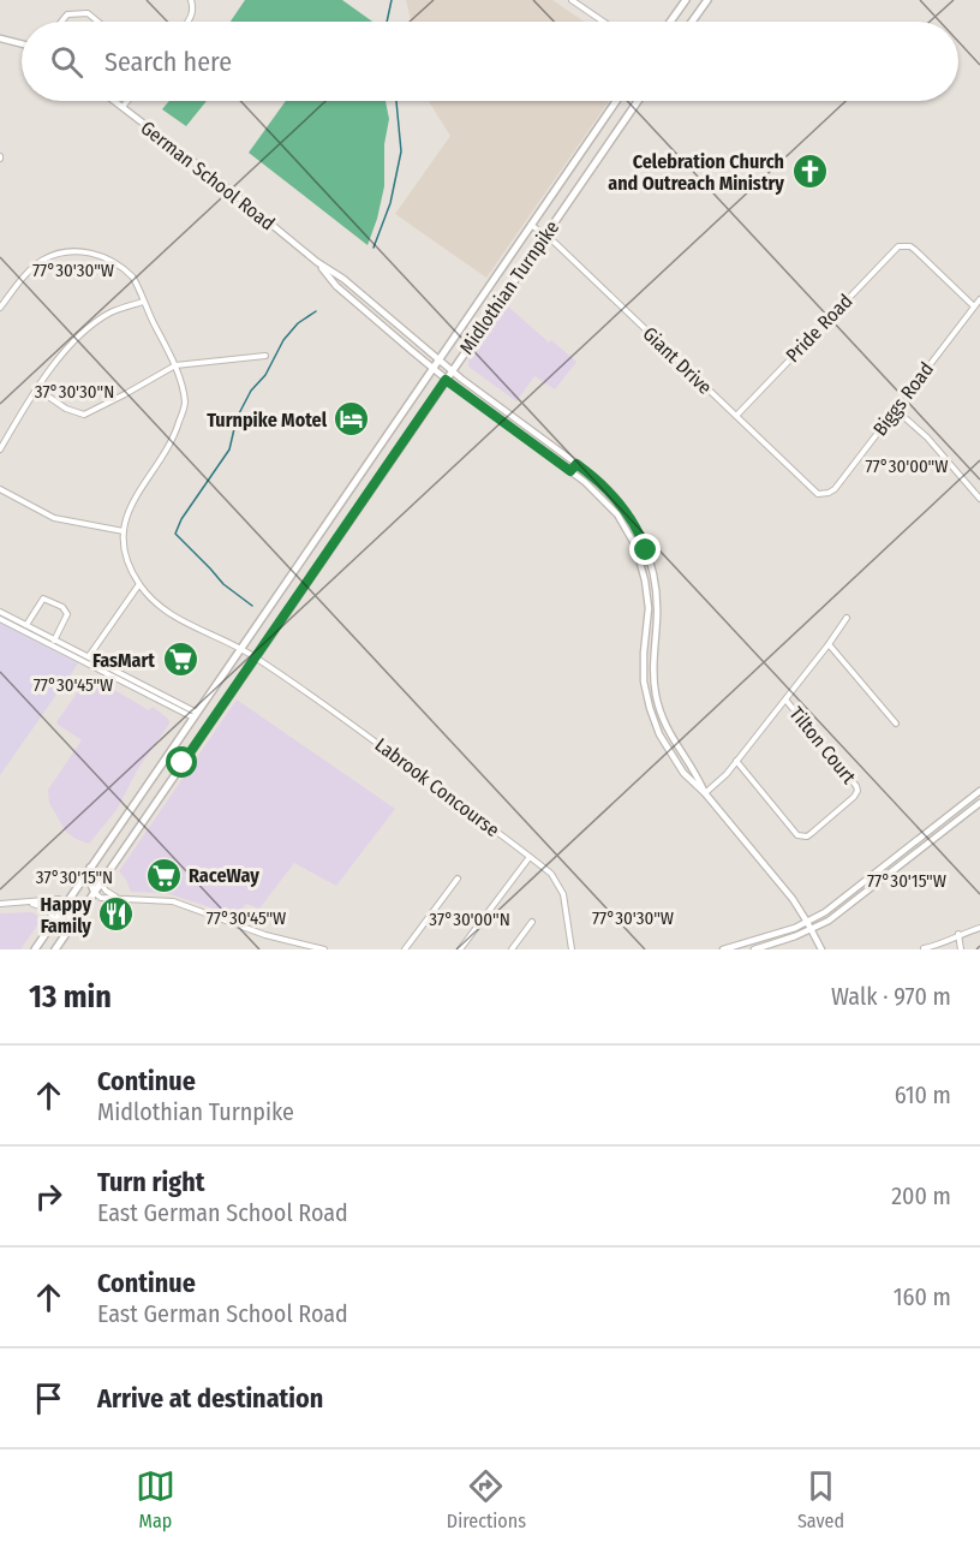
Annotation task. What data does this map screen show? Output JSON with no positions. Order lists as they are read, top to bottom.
{
  "streets": {
    "main road": ["Midlothian Turnpike"],
    "street": [
      "German School Road",
      "Pride Road",
      "Giant Drive",
      "Biggs Road",
      "Tilton Court",
      "Labrook Concourse"
    ]
  },
  "crossings": [
    ["German School Road", "Midlothian Turnpike"],
    ["Midlothian Turnpike", "Giant Drive"],
    ["Midlothian Turnpike", "Labrook Concourse"],
    ["Pride Road", "Giant Drive"],
    ["Pride Road", "Biggs Road"],
    ["Giant Drive", "Biggs Road"]
  ],
  "places": {
    "church": ["Celebration Church and Outreach Ministry"],
    "hotel": ["Turnpike Motel"],
    "supermarket": ["FasMart", "RaceWay"],
    "restaurant": ["Happy Family"]
  },
  "page": {
    "search": "Search here",
    "heading": ["13 min", "Walk · 970 m"],
    "list": [
      ["Continue", "Midlothian Turnpike", "610 m"],
      ["Turn right", "East German School Road", "200 m"],
      ["Continue", "East German School Road", "160 m"],
      "Arrive at destination"
    ],
    "nav": ["Map", "Directions", "Saved"]
  },
  "coordinates": [
    "77°30'30\"W",
    "37°30'30\"N",
    "77°30'00\"W",
    "77°30'45\"W",
    "37°30'15\"N",
    "77°30'15\"W",
    "37°30'00\"N"
  ]
}
